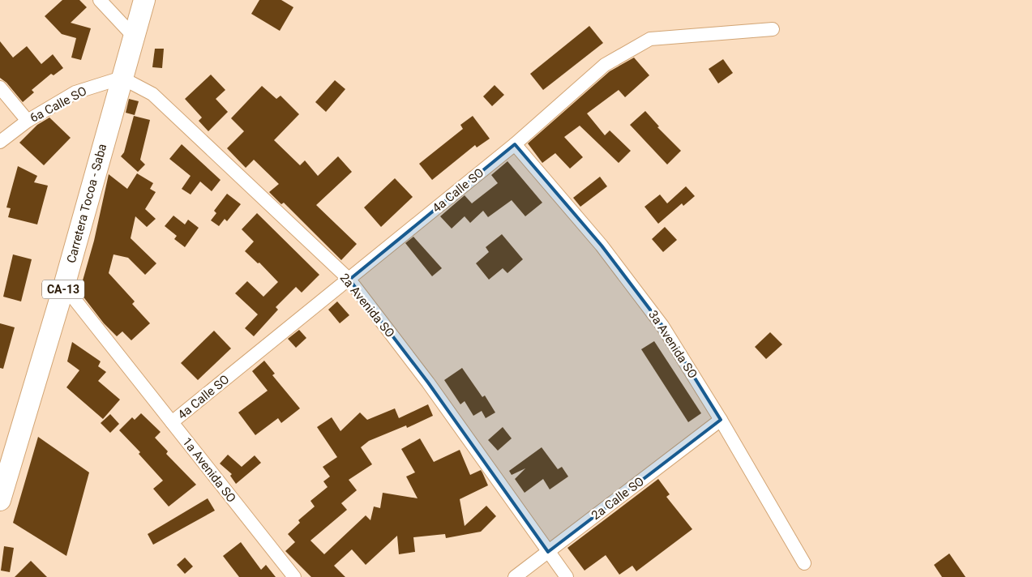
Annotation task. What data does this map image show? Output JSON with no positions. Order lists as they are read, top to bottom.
{
  "streets": {
    "main road": ["Carretera Tocoa - Saba", "CA-13"],
    "street": [
      "6a Calle SO",
      "4a Calle SO",
      "2a Avenida SO",
      "3a Avenida SO",
      "1a Avenida SO",
      "2a Calle SO"
    ]
  },
  "crossings": [
    ["6a Calle SO", "Carretera Tocoa - Saba"],
    ["6a Calle SO", "2a Avenida SO"],
    ["4a Calle SO", "2a Avenida SO"],
    ["4a Calle SO", "3a Avenida SO"],
    ["4a Calle SO", "1a Avenida SO"],
    ["Carretera Tocoa - Saba", "2a Avenida SO"],
    ["Carretera Tocoa - Saba", "1a Avenida SO"],
    ["2a Avenida SO", "2a Calle SO"],
    ["3a Avenida SO", "2a Calle SO"]
  ]
}
